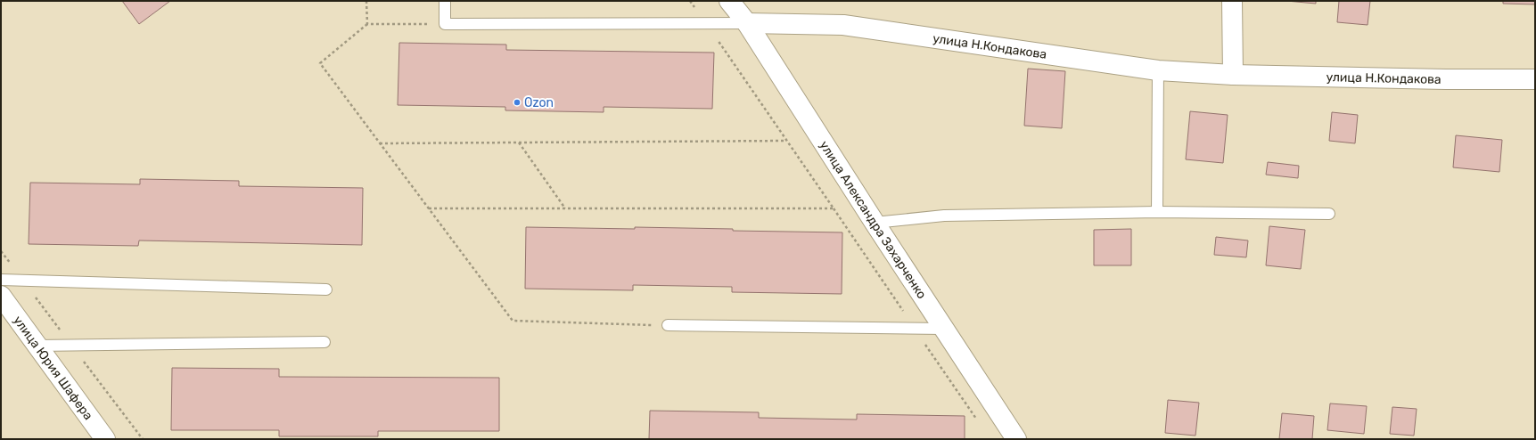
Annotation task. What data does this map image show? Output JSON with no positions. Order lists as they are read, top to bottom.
{
  "streets": {
    "street": ["улица Н.Кондакова", "улица Александра Захарченко", "улица Юрия Шафера"]
  },
  "crossings": [
    ["улица Н.Кондакова", "улица Александра Захарченко"]
  ],
  "places": ["Ozon"]
}
